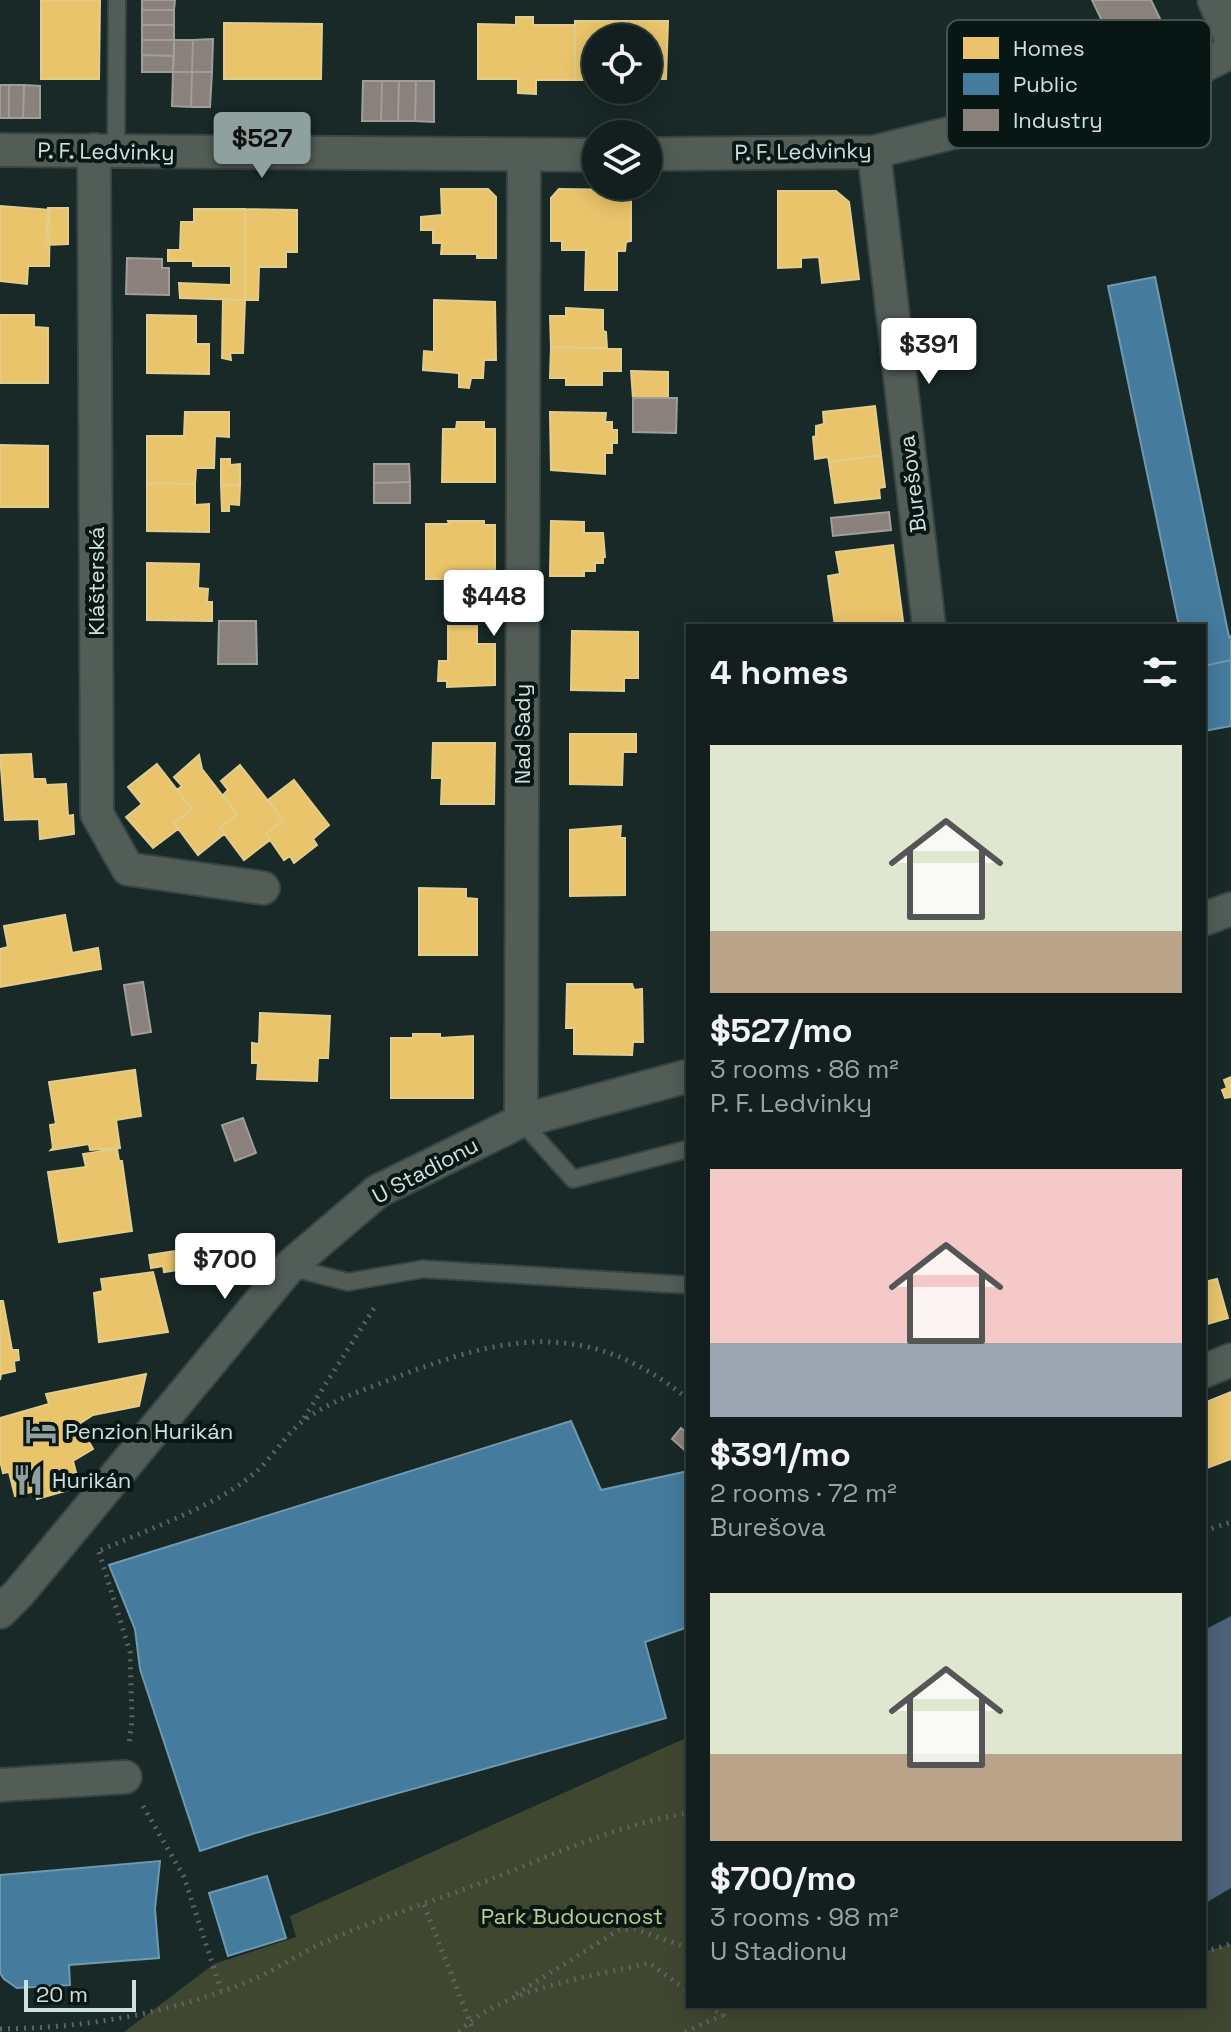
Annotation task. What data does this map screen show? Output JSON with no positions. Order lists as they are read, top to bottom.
{
  "streets": {
    "street": [
      "P. F. Ledvinky",
      "Burešova",
      "Klášterská",
      "Nad Sady",
      "U Stadionu"
    ]
  },
  "crossings": [
    ["P. F. Ledvinky", "Burešova"],
    ["P. F. Ledvinky", "Klášterská"],
    ["P. F. Ledvinky", "Nad Sady"],
    ["Nad Sady", "U Stadionu"]
  ],
  "parks": ["Park Budoucnost"],
  "places": {
    "hotel": ["Penzion Hurikán"],
    "restaurant": ["Hurikán"]
  },
  "legend": ["Homes", "Public", "Industry"],
  "scale_bar": "20 m",
  "page": {
    "price": [
      "$527",
      "$391",
      "$448",
      "$700"
    ],
    "heading": "4 homes",
    "list": [
      {
        "name": "$527/mo",
        "note": "3 rooms · 86 m² · P. F. Ledvinky"
      },
      {
        "name": "$391/mo",
        "note": "2 rooms · 72 m² · Burešova"
      },
      {
        "name": "$700/mo",
        "note": "3 rooms · 98 m² · U Stadionu"
      }
    ],
    "scale": "20 m"
  }
}
